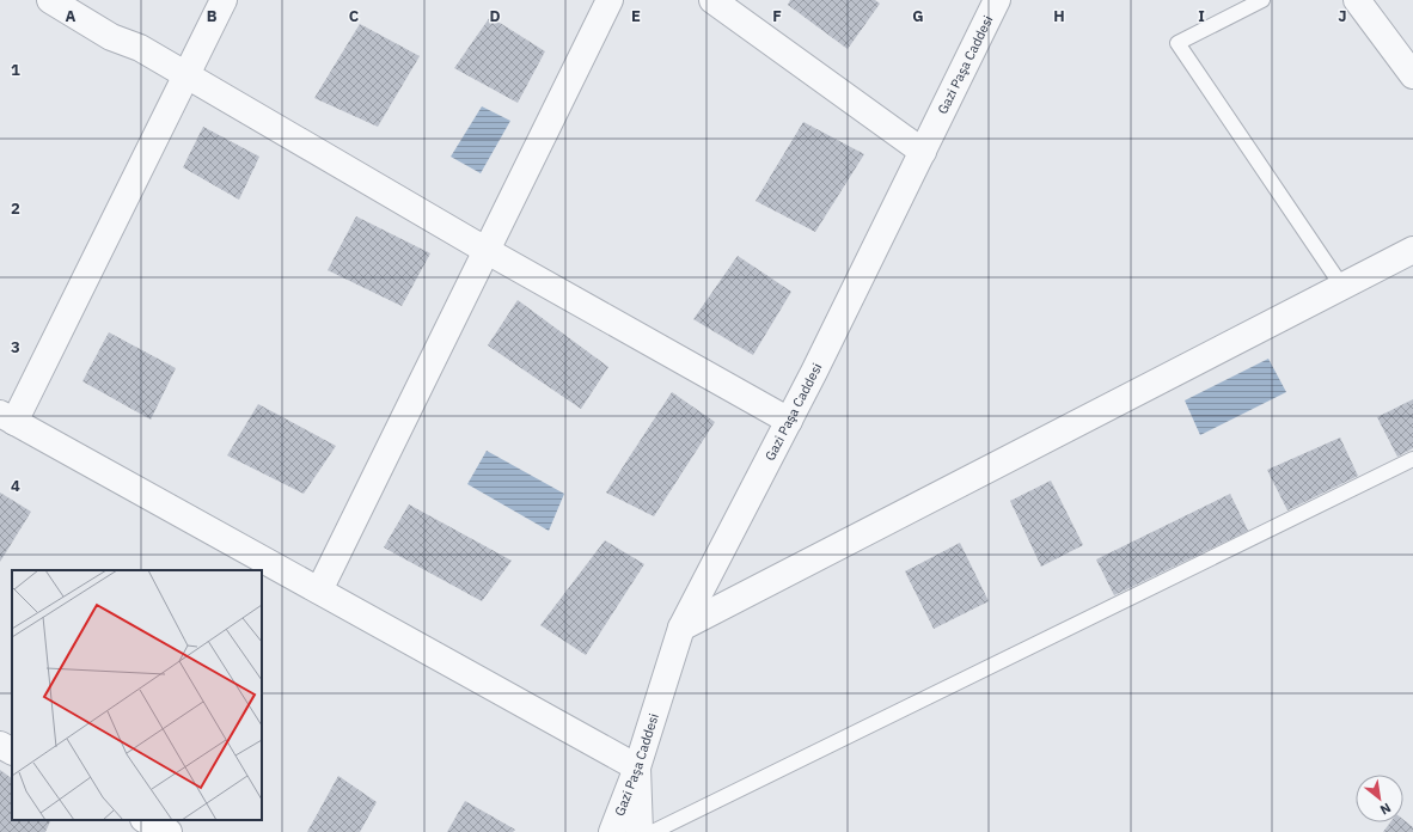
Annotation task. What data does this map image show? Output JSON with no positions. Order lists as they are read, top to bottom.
{
  "streets": {
    "street": ["Gazi Paşa Caddesi"]
  },
  "north": "bottom right",
  "grid": {
    "columns": [
      "A",
      "B",
      "C",
      "D",
      "E",
      "F",
      "G",
      "H",
      "I",
      "J"
    ],
    "rows": [
      "1",
      "2",
      "3",
      "4"
    ]
  }
}
